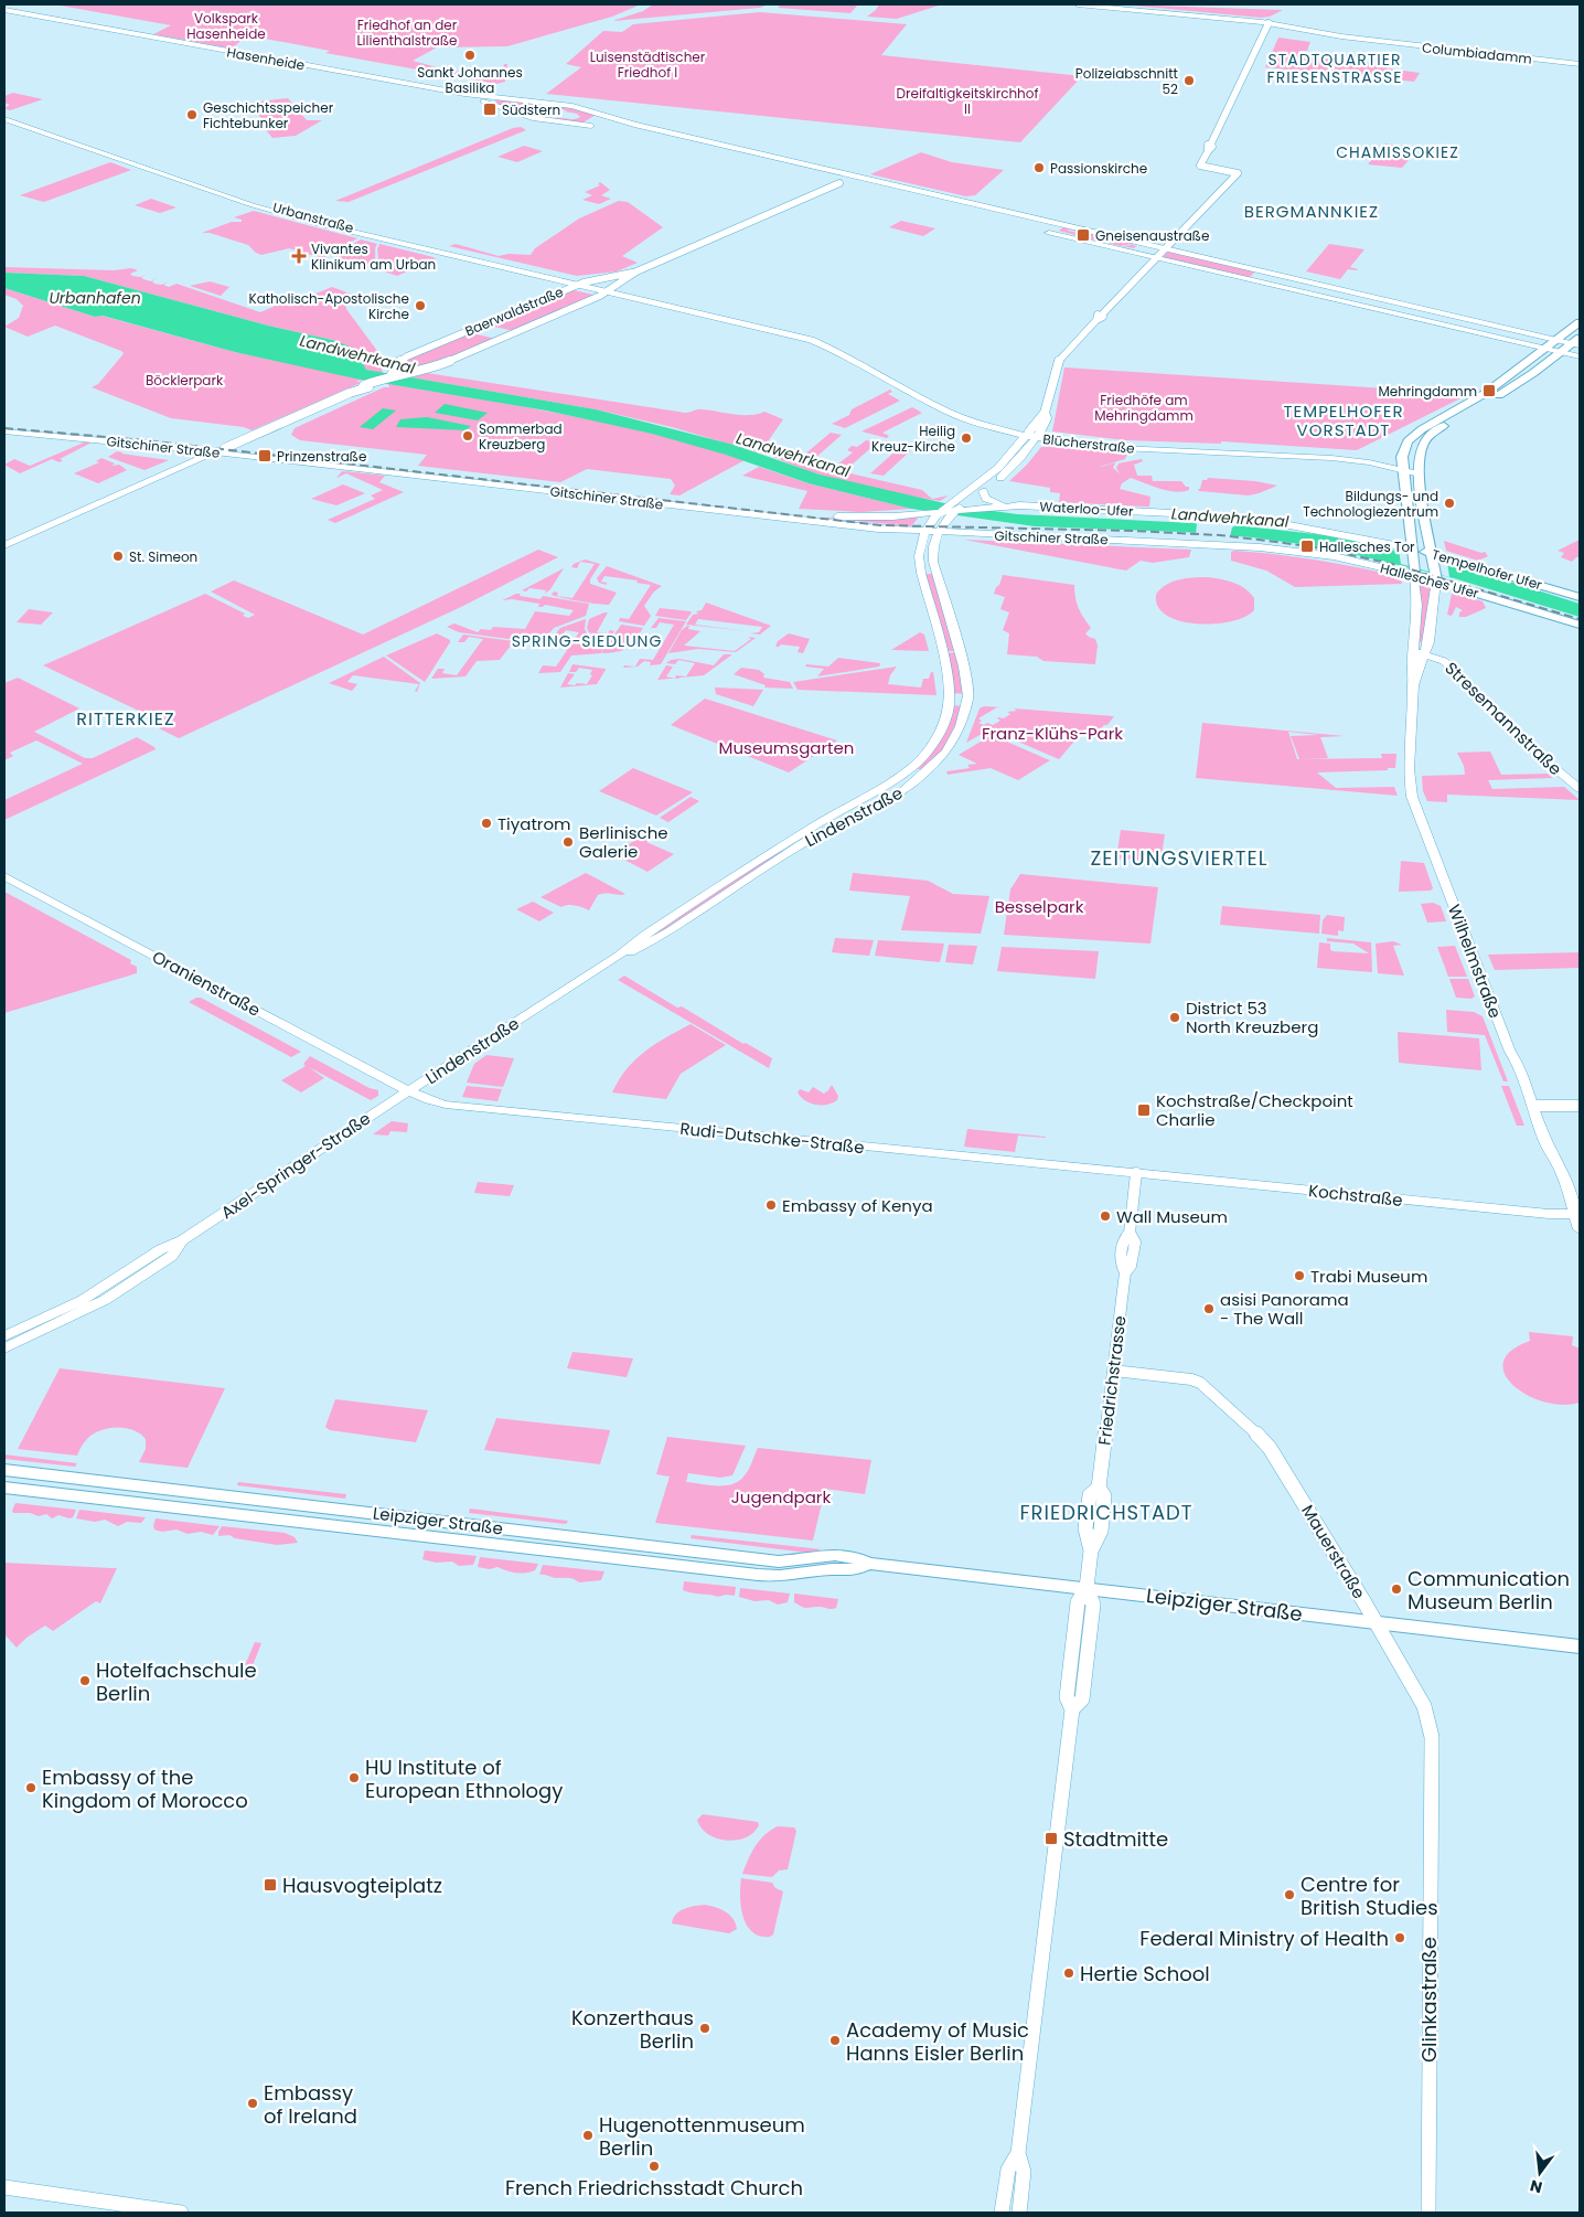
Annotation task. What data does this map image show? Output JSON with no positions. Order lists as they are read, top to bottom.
{
  "streets": {
    "main road": [
      "Columbiadamm",
      "Hasenheide",
      "Urbanstraße",
      "Blücherstraße",
      "Gitschiner Straße",
      "Waterloo-Ufer",
      "Tempelhofer Ufer",
      "Hallesches Ufer",
      "Stresemannstraße",
      "Lindenstraße",
      "Wilhelmstraße",
      "Oranienstraße",
      "Rudi-Dutschke-Straße",
      "Axel-Springer-Straße",
      "Kochstraße",
      "Leipziger Straße"
    ],
    "street": [
      "Baerwaldstraße",
      "Friedrichstrasse",
      "Mauerstraße",
      "Glinkastraße"
    ]
  },
  "crossings": [
    ["Urbanstraße", "Baerwaldstraße"],
    ["Urbanstraße", "Blücherstraße"],
    ["Gitschiner Straße", "Waterloo-Ufer"],
    ["Gitschiner Straße", "Hallesches Ufer"],
    ["Gitschiner Straße", "Lindenstraße"],
    ["Waterloo-Ufer", "Tempelhofer Ufer"],
    ["Hallesches Ufer", "Wilhelmstraße"],
    ["Stresemannstraße", "Wilhelmstraße"],
    ["Lindenstraße", "Oranienstraße"],
    ["Lindenstraße", "Rudi-Dutschke-Straße"],
    ["Lindenstraße", "Axel-Springer-Straße"],
    ["Wilhelmstraße", "Kochstraße"],
    ["Oranienstraße", "Rudi-Dutschke-Straße"],
    ["Oranienstraße", "Axel-Springer-Straße"],
    ["Rudi-Dutschke-Straße", "Axel-Springer-Straße"],
    ["Rudi-Dutschke-Straße", "Kochstraße"],
    ["Rudi-Dutschke-Straße", "Friedrichstrasse"],
    ["Kochstraße", "Friedrichstrasse"],
    ["Friedrichstrasse", "Leipziger Straße"],
    ["Friedrichstrasse", "Mauerstraße"],
    ["Leipziger Straße", "Mauerstraße"],
    ["Mauerstraße", "Glinkastraße"]
  ],
  "districts": [
    "STADTQUARTIER FRIESENSTRASSE",
    "CHAMISSOKIEZ",
    "BERGMANNKIEZ",
    "TEMPELHOFER VORSTADT",
    "SPRING-SIEDLUNG",
    "RITTERKIEZ",
    "ZEITUNGSVIERTEL",
    "FRIEDRICHSTADT"
  ],
  "water": ["Urbanhafen", "Landwehrkanal"],
  "parks": [
    "Volkspark Hasenheide",
    "Friedhof an der Lilienthalstraße",
    "Luisenstädtischer Friedhof I",
    "Dreifaltigkeitskirchhof II",
    "Böcklerpark",
    "Friedhöfe am Mehringdamm",
    "Franz-Klühs-Park",
    "Museumsgarten",
    "Besselpark",
    "Jugendpark"
  ],
  "places": {
    "other": [
      "Sankt Johannes Basilika",
      "Polizeiabschnitt 52",
      "Geschichtsspeicher Fichtebunker",
      "Passionskirche",
      "Katholisch-Apostolische Kirche",
      "Sommerbad Kreuzberg",
      "Heilig Kreuz-Kirche",
      "Bildungs- und Technologiezentrum",
      "St. Simeon",
      "Tiyatrom",
      "Berlinische Galerie",
      "District 53 North Kreuzberg",
      "Embassy of Kenya",
      "Wall Museum",
      "Trabi Museum",
      "asisi Panorama - The Wall",
      "Communication Museum Berlin",
      "Hotelfachschule Berlin",
      "HU Institute of European Ethnology",
      "Embassy of the Kingdom of Morocco",
      "Centre for British Studies",
      "Federal Ministry of Health",
      "Hertie School",
      "Konzerthaus Berlin",
      "Academy of Music Hanns Eisler Berlin",
      "Embassy of Ireland",
      "Hugenottenmuseum Berlin",
      "French Friedrichsstadt Church"
    ],
    "transit": [
      "Südstern",
      "Gneisenaustraße",
      "Mehringdamm",
      "Prinzenstraße",
      "Hallesches Tor",
      "Kochstraße/Checkpoint Charlie",
      "Stadtmitte",
      "Hausvogteiplatz"
    ],
    "health": ["Vivantes Klinikum am Urban"]
  },
  "north": "bottom"
}
